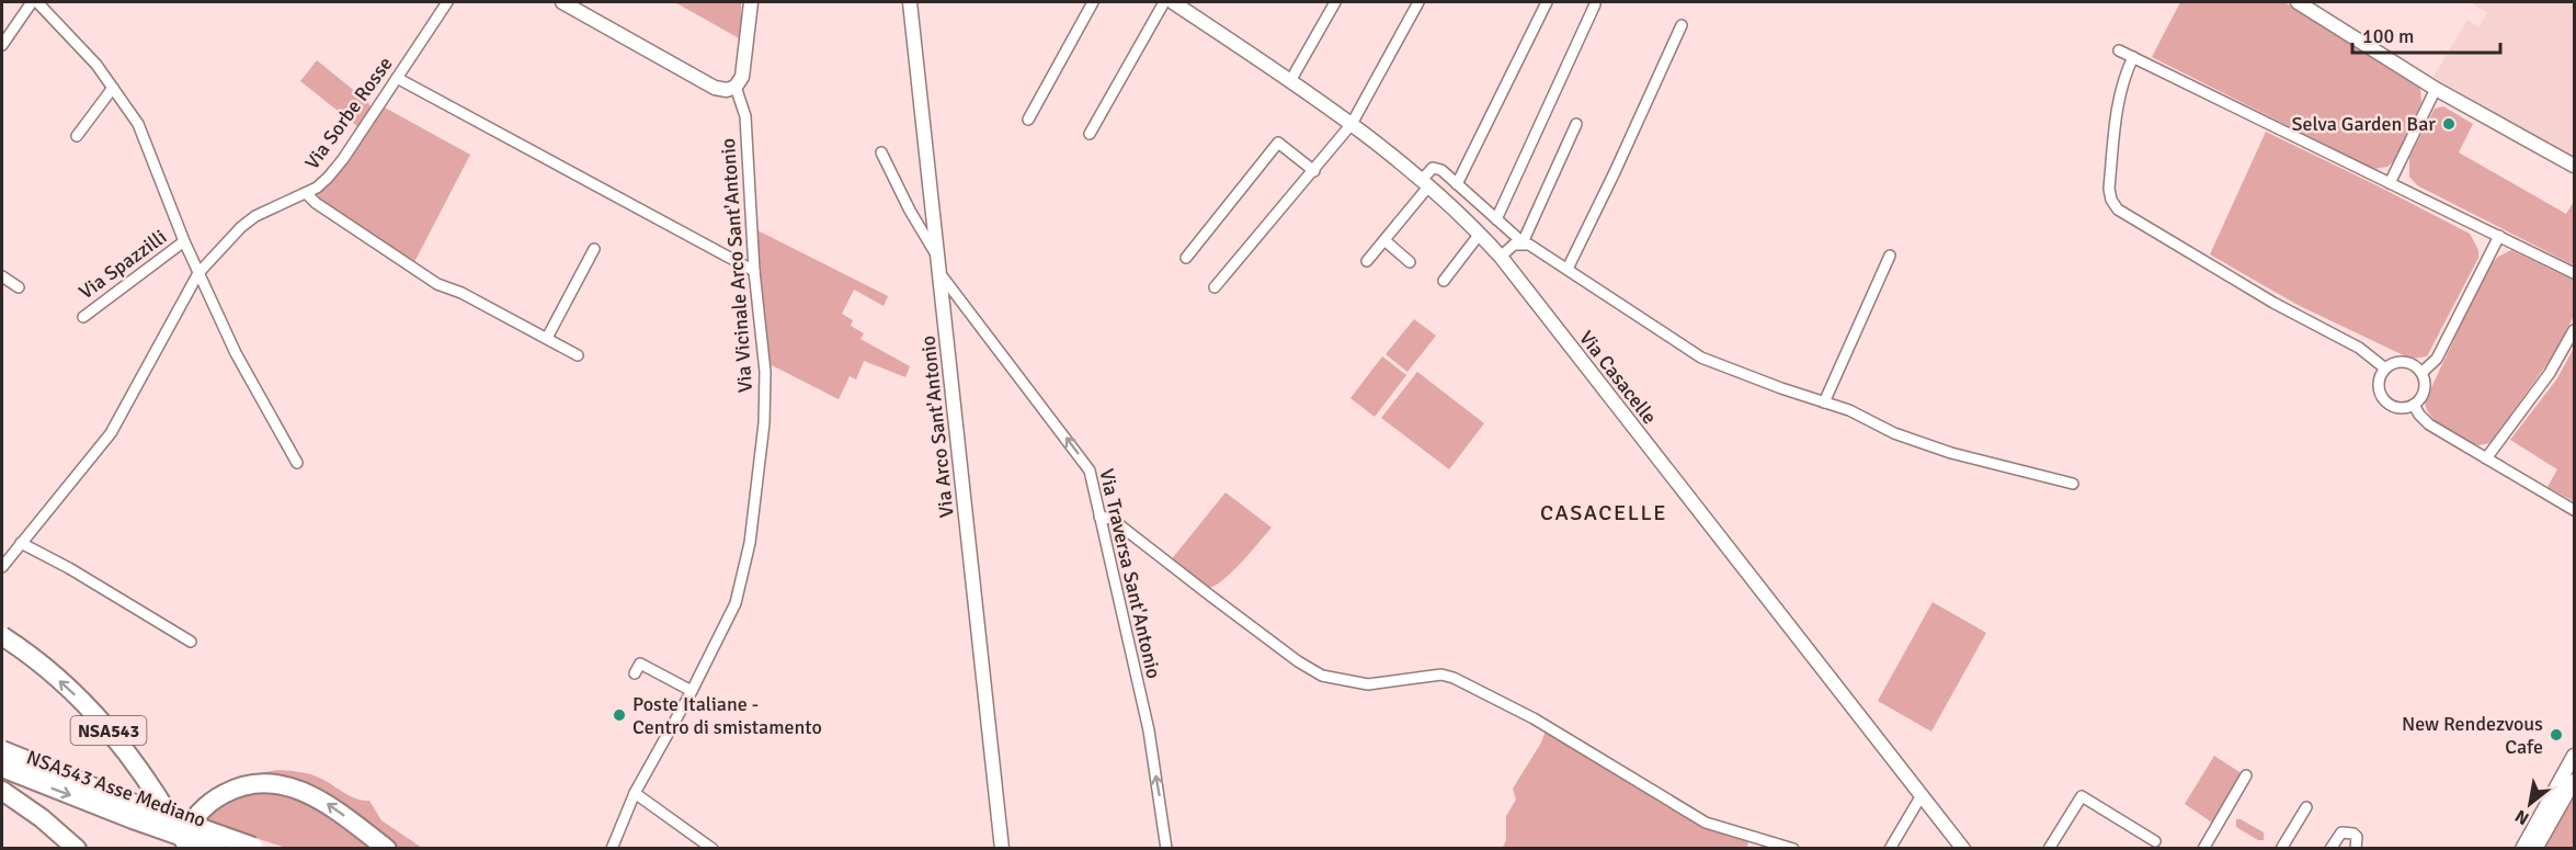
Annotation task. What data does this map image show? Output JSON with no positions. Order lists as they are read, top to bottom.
{
  "streets": {
    "highway": ["NSA543", "NSA543 Asse Mediano"],
    "street": [
      "Via Sorbe Rosse",
      "Via Spazzilli",
      "Via Vicinale Arco Sant'Antonio",
      "Via Casacelle",
      "Via Arco Sant'Antonio",
      "Via Traversa Sant'Antonio"
    ]
  },
  "crossings": [
    ["Via Arco Sant'Antonio", "Via Traversa Sant'Antonio"]
  ],
  "one_way": ["Via Traversa Sant'Antonio"],
  "districts": ["CASACELLE"],
  "places": ["Selva Garden Bar", "Poste Italiane - Centro di smistamento", "New Rendezvous Cafe"],
  "scale_bar": "100 m",
  "north": "bottom left"
}
